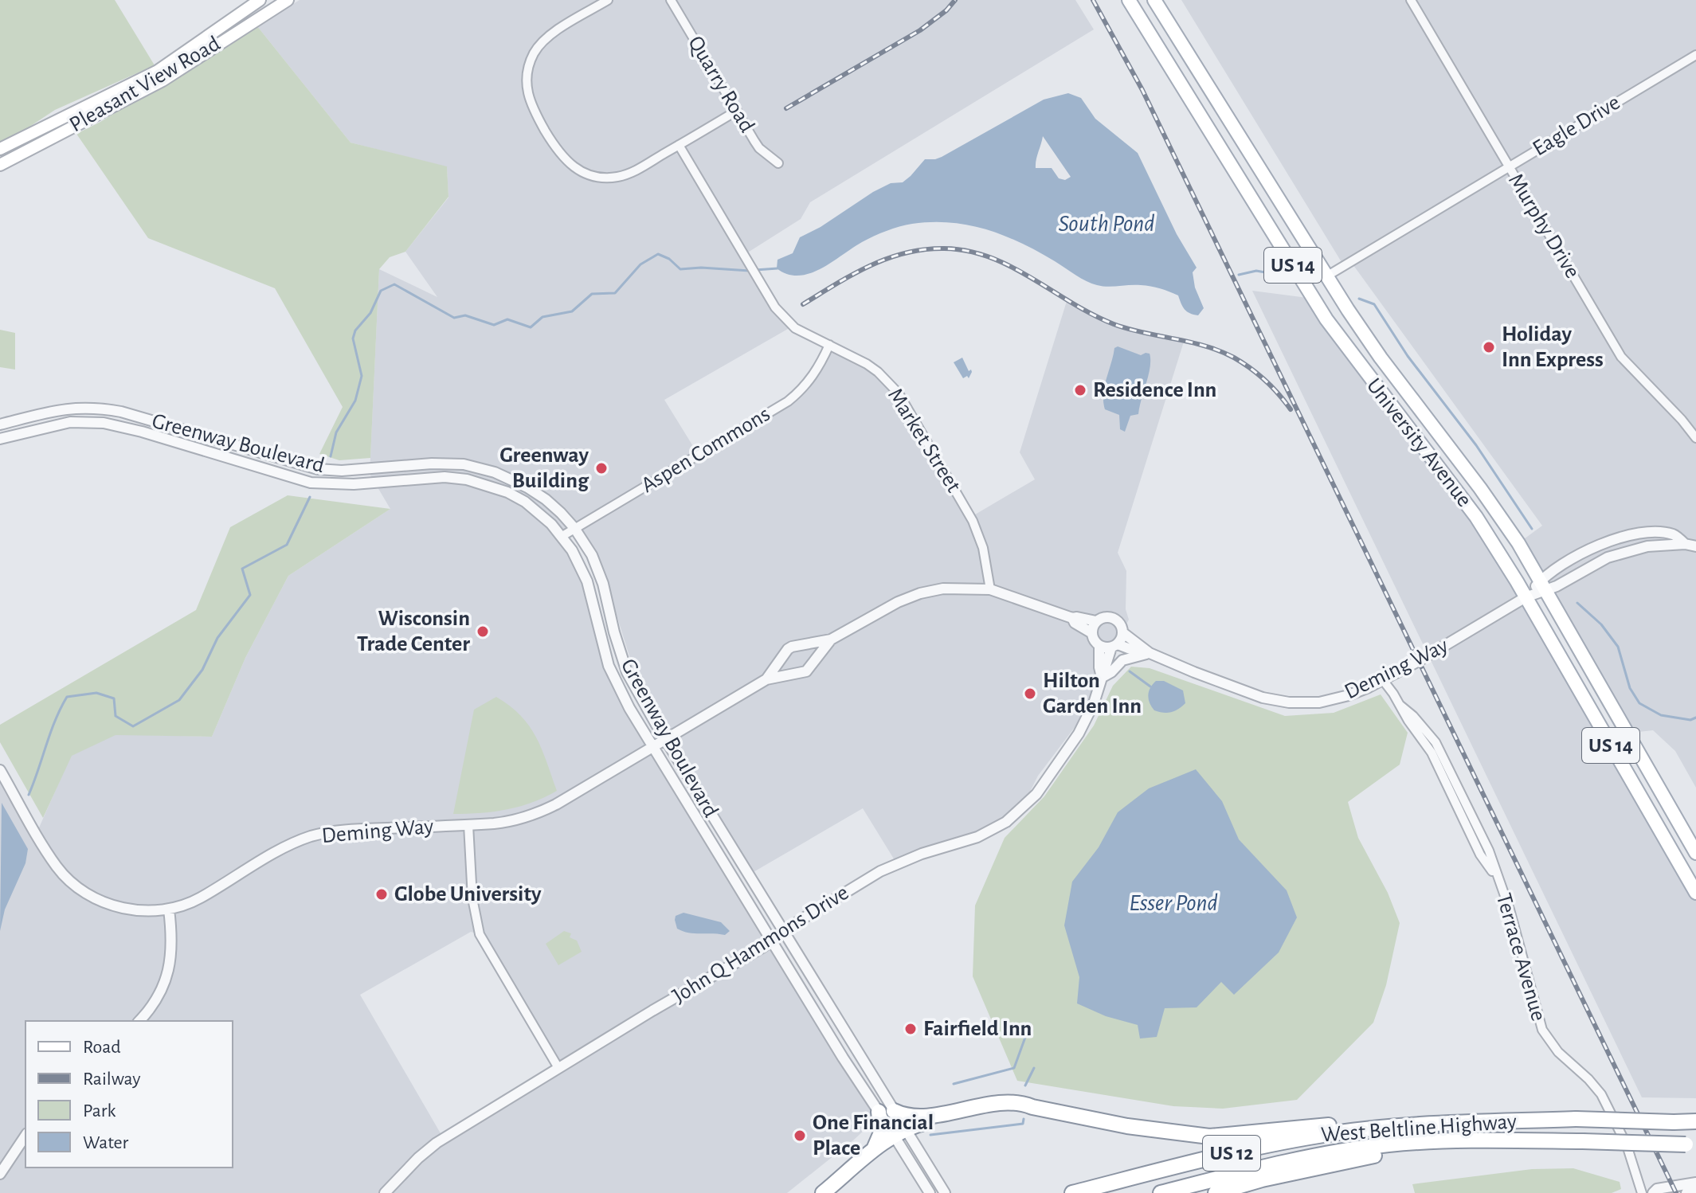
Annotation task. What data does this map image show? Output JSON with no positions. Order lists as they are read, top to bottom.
{
  "streets": {
    "highway": ["West Beltline Highway", "US 12"],
    "main road": ["Pleasant View Road", "US 14", "University Avenue"],
    "street": [
      "Quarry Road",
      "Eagle Drive",
      "Murphy Drive",
      "Market Street",
      "Greenway Boulevard",
      "Aspen Commons",
      "Deming Way",
      "John Q Hammons Drive",
      "Terrace Avenue"
    ]
  },
  "crossings": [
    ["Eagle Drive", "Murphy Drive"],
    ["Eagle Drive", "University Avenue"],
    ["Market Street", "Aspen Commons"],
    ["Market Street", "Deming Way"],
    ["University Avenue", "Deming Way"],
    ["Greenway Boulevard", "Aspen Commons"],
    ["Greenway Boulevard", "Deming Way"],
    ["Greenway Boulevard", "John Q Hammons Drive"],
    ["Deming Way", "John Q Hammons Drive"],
    ["Deming Way", "Terrace Avenue"]
  ],
  "water": ["South Pond", "Esser Pond"],
  "places": [
    "Holiday Inn Express",
    "Residence Inn",
    "Greenway Building",
    "Wisconsin Trade Center",
    "Hilton Garden Inn",
    "Globe University",
    "Fairfield Inn",
    "One Financial Place"
  ],
  "legend": [
    "Road",
    "Railway",
    "Park",
    "Water"
  ]
}
